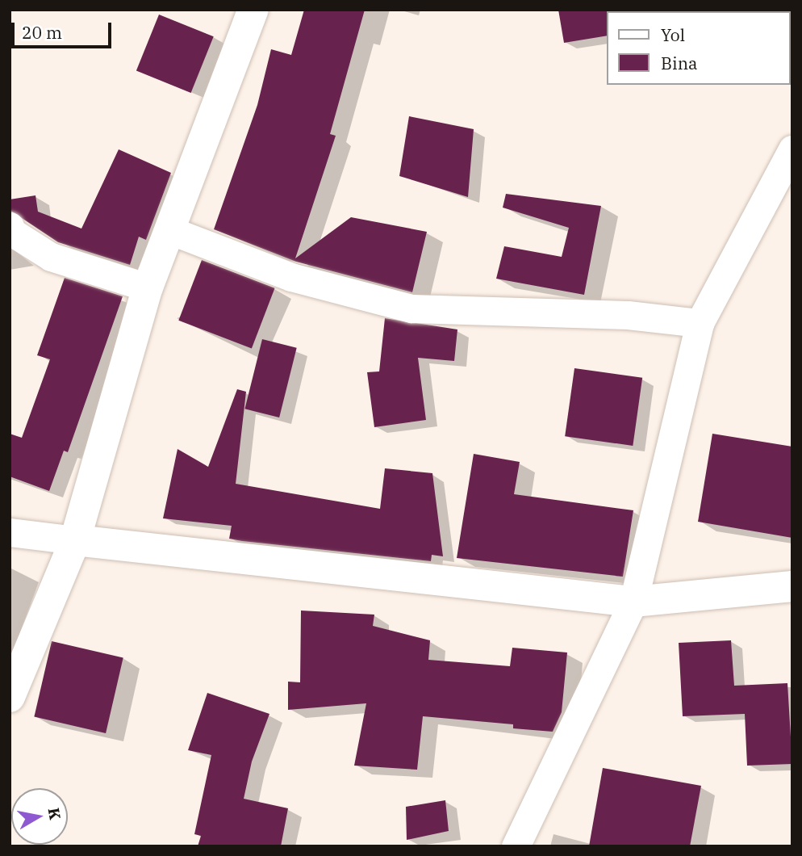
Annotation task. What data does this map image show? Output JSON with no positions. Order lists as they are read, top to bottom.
{
  "legend": ["Yol", "Bina"],
  "scale_bar": "20 m",
  "north": "right"
}
